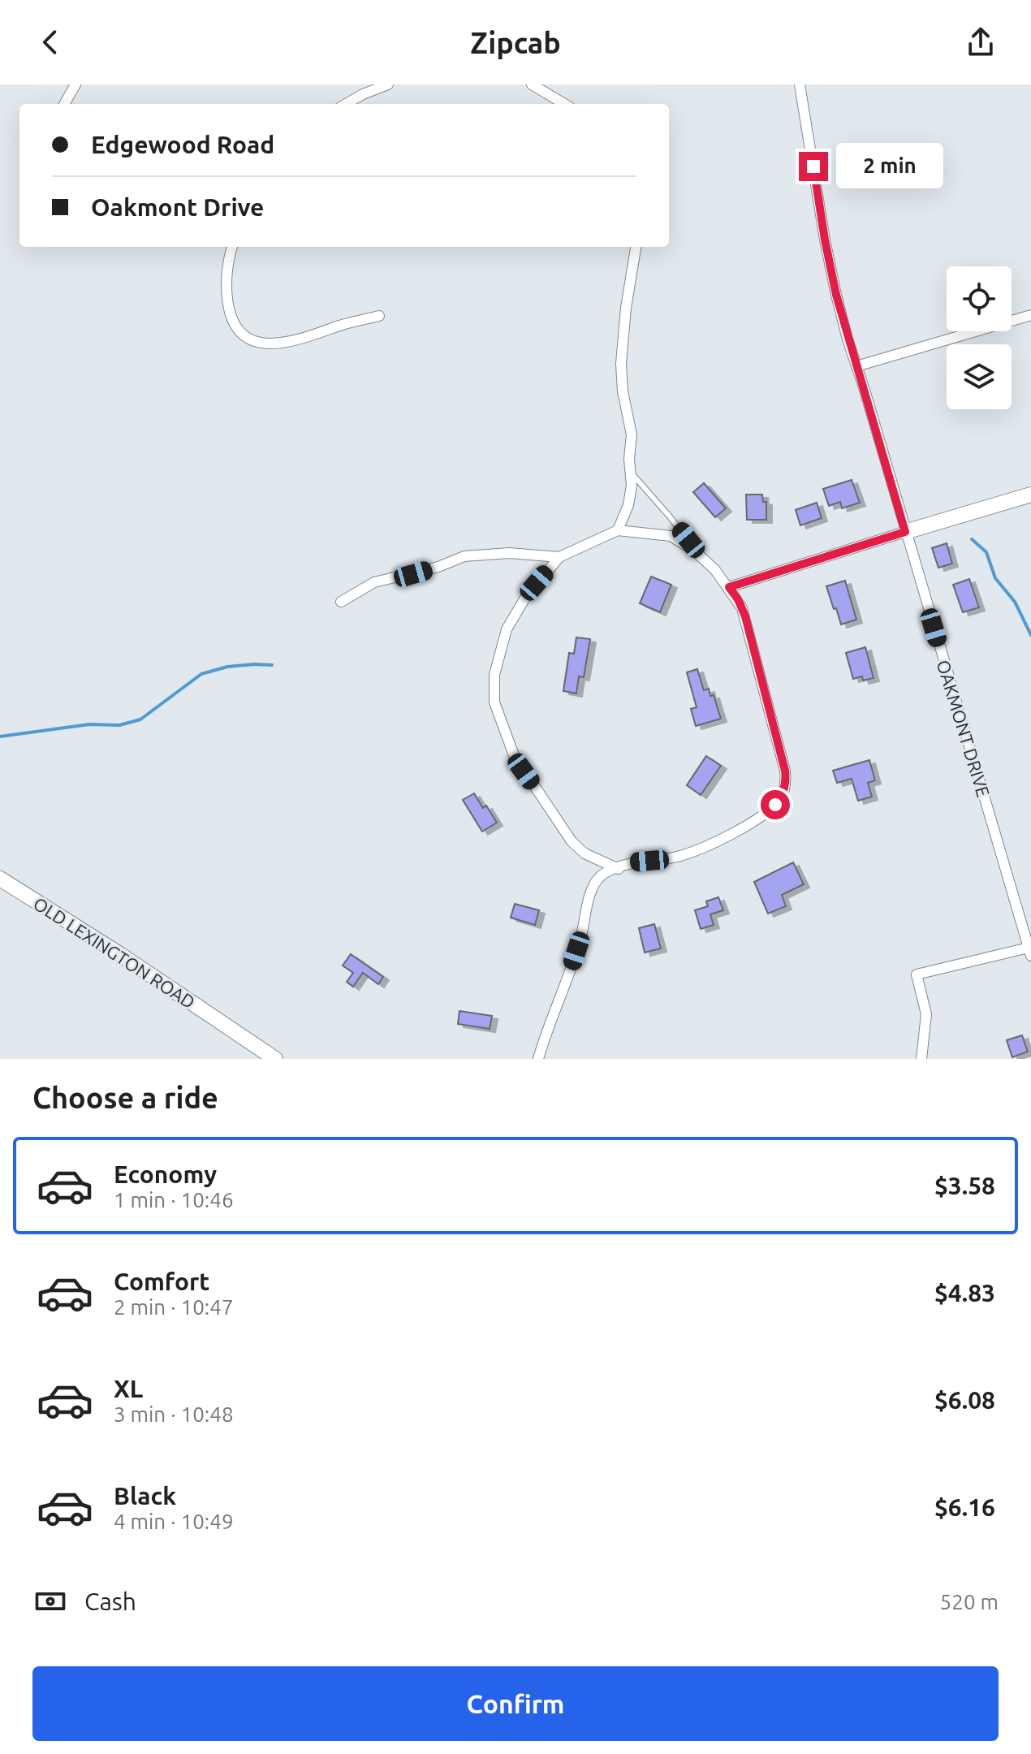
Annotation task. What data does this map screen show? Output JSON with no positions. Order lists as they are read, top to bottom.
{
  "streets": {
    "main road": ["OLD LEXINGTON ROAD"],
    "street": ["OAKMONT DRIVE"]
  },
  "page": {
    "header": "Zipcab",
    "banner": ["Edgewood Road", "Oakmont Drive"],
    "bubble": "2 min",
    "heading": "Choose a ride",
    "list": [
      {
        "name": "Economy",
        "note": "1 min · 10:46",
        "value": "$3.58"
      },
      {
        "name": "Comfort",
        "note": "2 min · 10:47",
        "value": "$4.83"
      },
      {
        "name": "XL",
        "note": "3 min · 10:48",
        "value": "$6.08"
      },
      {
        "name": "Black",
        "note": "4 min · 10:49",
        "value": "$6.16"
      }
    ],
    "pay": ["Cash", "520 m"],
    "buttons": "Confirm"
  }
}
